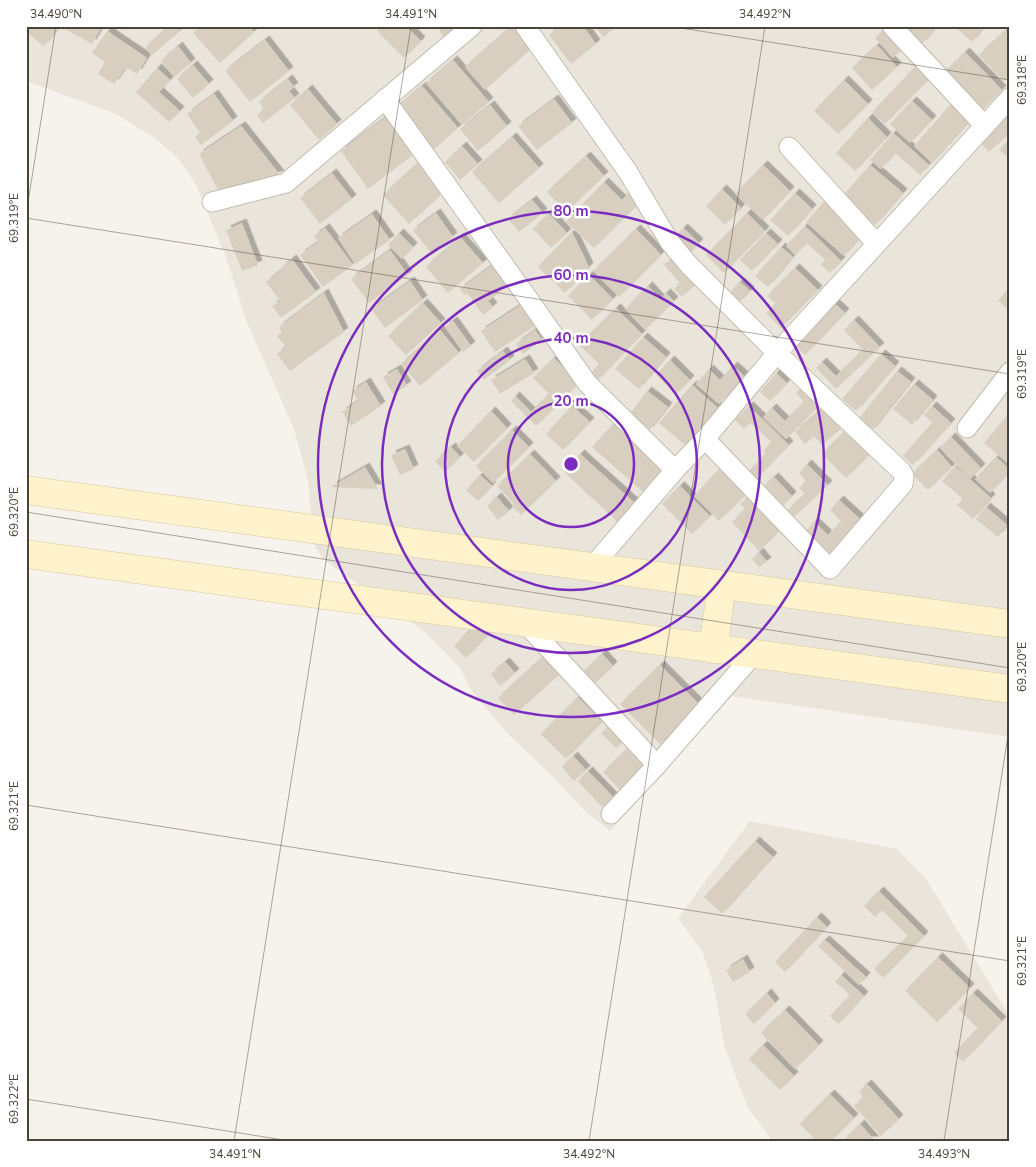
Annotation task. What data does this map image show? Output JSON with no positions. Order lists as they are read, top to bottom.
{
  "coordinates": [
    "34.490°N",
    "34.491°N",
    "34.492°N",
    "69.318°E",
    "69.319°E",
    "69.320°E",
    "69.321°E",
    "69.322°E",
    "34.493°N"
  ],
  "rings": [
    "80 m",
    "60 m",
    "40 m",
    "20 m"
  ]
}
